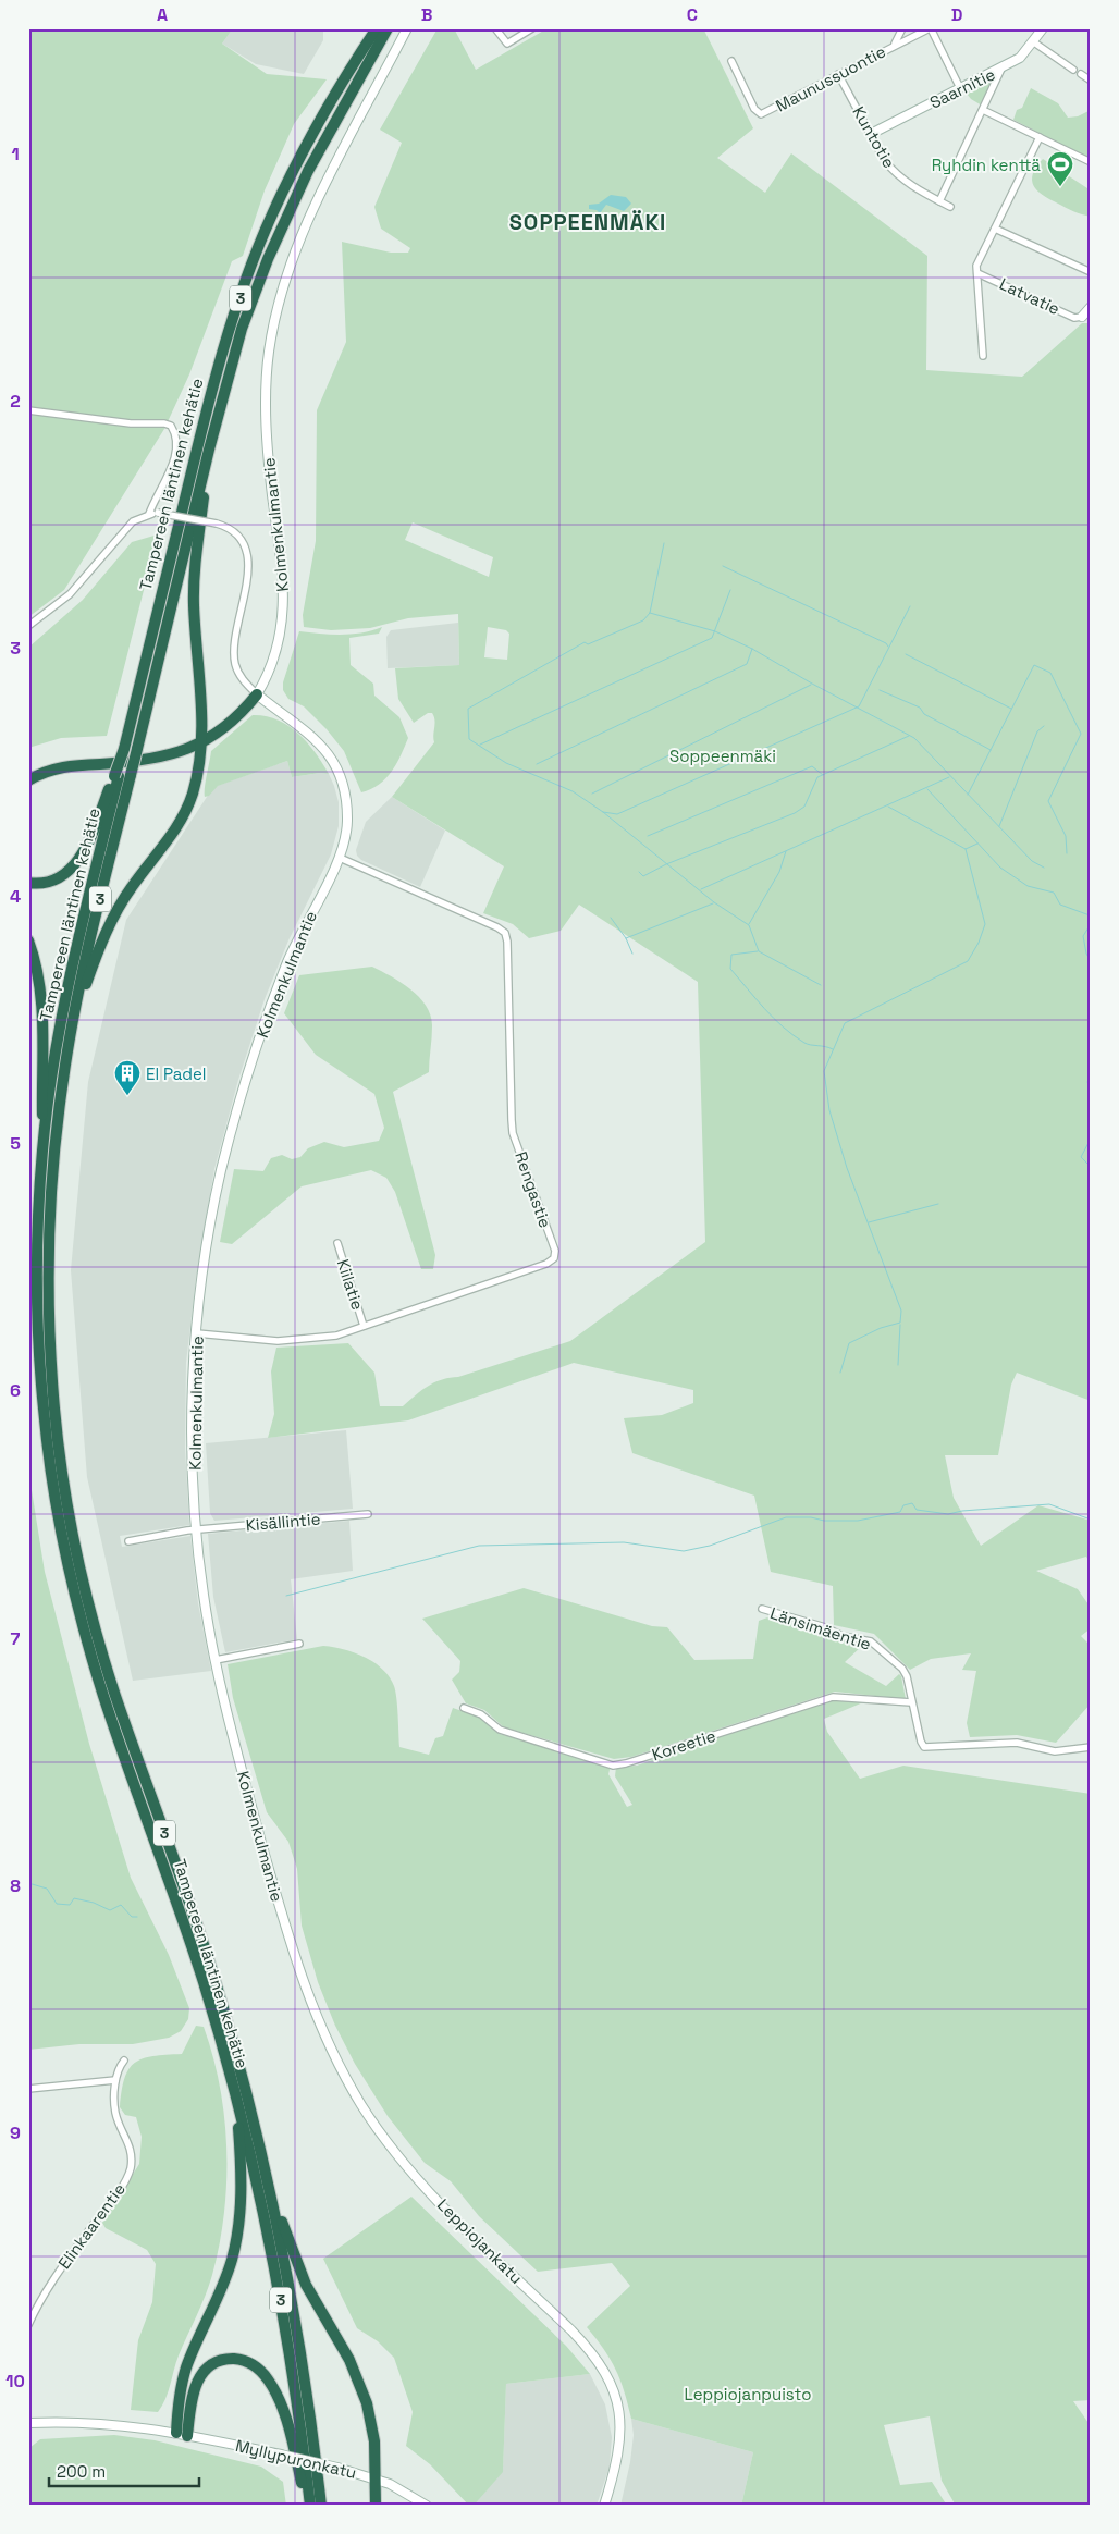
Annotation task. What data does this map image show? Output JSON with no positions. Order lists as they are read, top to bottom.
{
  "streets": {
    "highway": ["3", "Tampereen läntinen kehätie"],
    "street": [
      "Maunussuontie",
      "Saarnitie",
      "Kuntotie",
      "Latvatie",
      "Kolmenkulmantie",
      "Rengastie",
      "Kiilatie",
      "Kisällintie",
      "Länsimäentie",
      "Koreetie",
      "Elinkaarentie",
      "Leppiojankatu",
      "Myllypuronkatu"
    ]
  },
  "crossings": [
    ["Maunussuontie", "Kuntotie"],
    ["Saarnitie", "Kuntotie"],
    ["Kolmenkulmantie", "Rengastie"],
    ["Kolmenkulmantie", "Kisällintie"],
    ["Kolmenkulmantie", "Leppiojankatu"],
    ["Rengastie", "Kiilatie"],
    ["Länsimäentie", "Koreetie"]
  ],
  "districts": ["SOPPEENMÄKI"],
  "parks": ["Soppeenmäki", "Leppiojanpuisto"],
  "places": {
    "sports": ["Ryhdin kenttä"],
    "building": ["El Padel"]
  },
  "scale_bar": "200 m",
  "grid": {
    "columns": [
      "A",
      "B",
      "C",
      "D"
    ],
    "rows": [
      "1",
      "2",
      "3",
      "4",
      "5",
      "6",
      "7",
      "8",
      "9",
      "10"
    ]
  }
}
